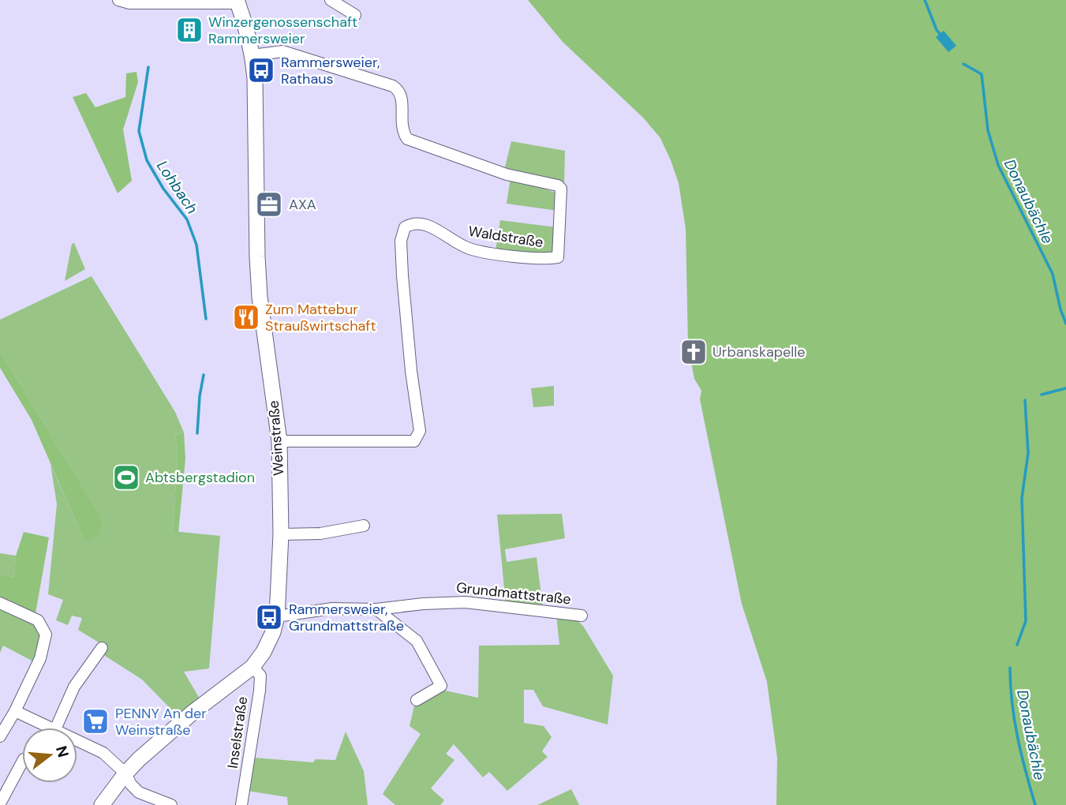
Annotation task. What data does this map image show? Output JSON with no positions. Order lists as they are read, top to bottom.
{
  "streets": {
    "street": [
      "Waldstraße",
      "Weinstraße",
      "Grundmattstraße",
      "Inselstraße"
    ]
  },
  "crossings": [
    ["Waldstraße", "Weinstraße"],
    ["Weinstraße", "Grundmattstraße"],
    ["Weinstraße", "Inselstraße"]
  ],
  "water": ["Lohbach", "Donaubächle"],
  "places": {
    "building": ["Winzergenossenschaft Rammersweier"],
    "bus stop": ["Rammersweier, Rathaus", "Rammersweier, Grundmattstraße"],
    "office": ["AXA"],
    "restaurant": ["Zum Mattebur Straußwirtschaft"],
    "church": ["Urbanskapelle"],
    "sports": ["Abtsbergstadion"],
    "supermarket": ["PENNY An der Weinstraße"]
  },
  "north": "right"
}
